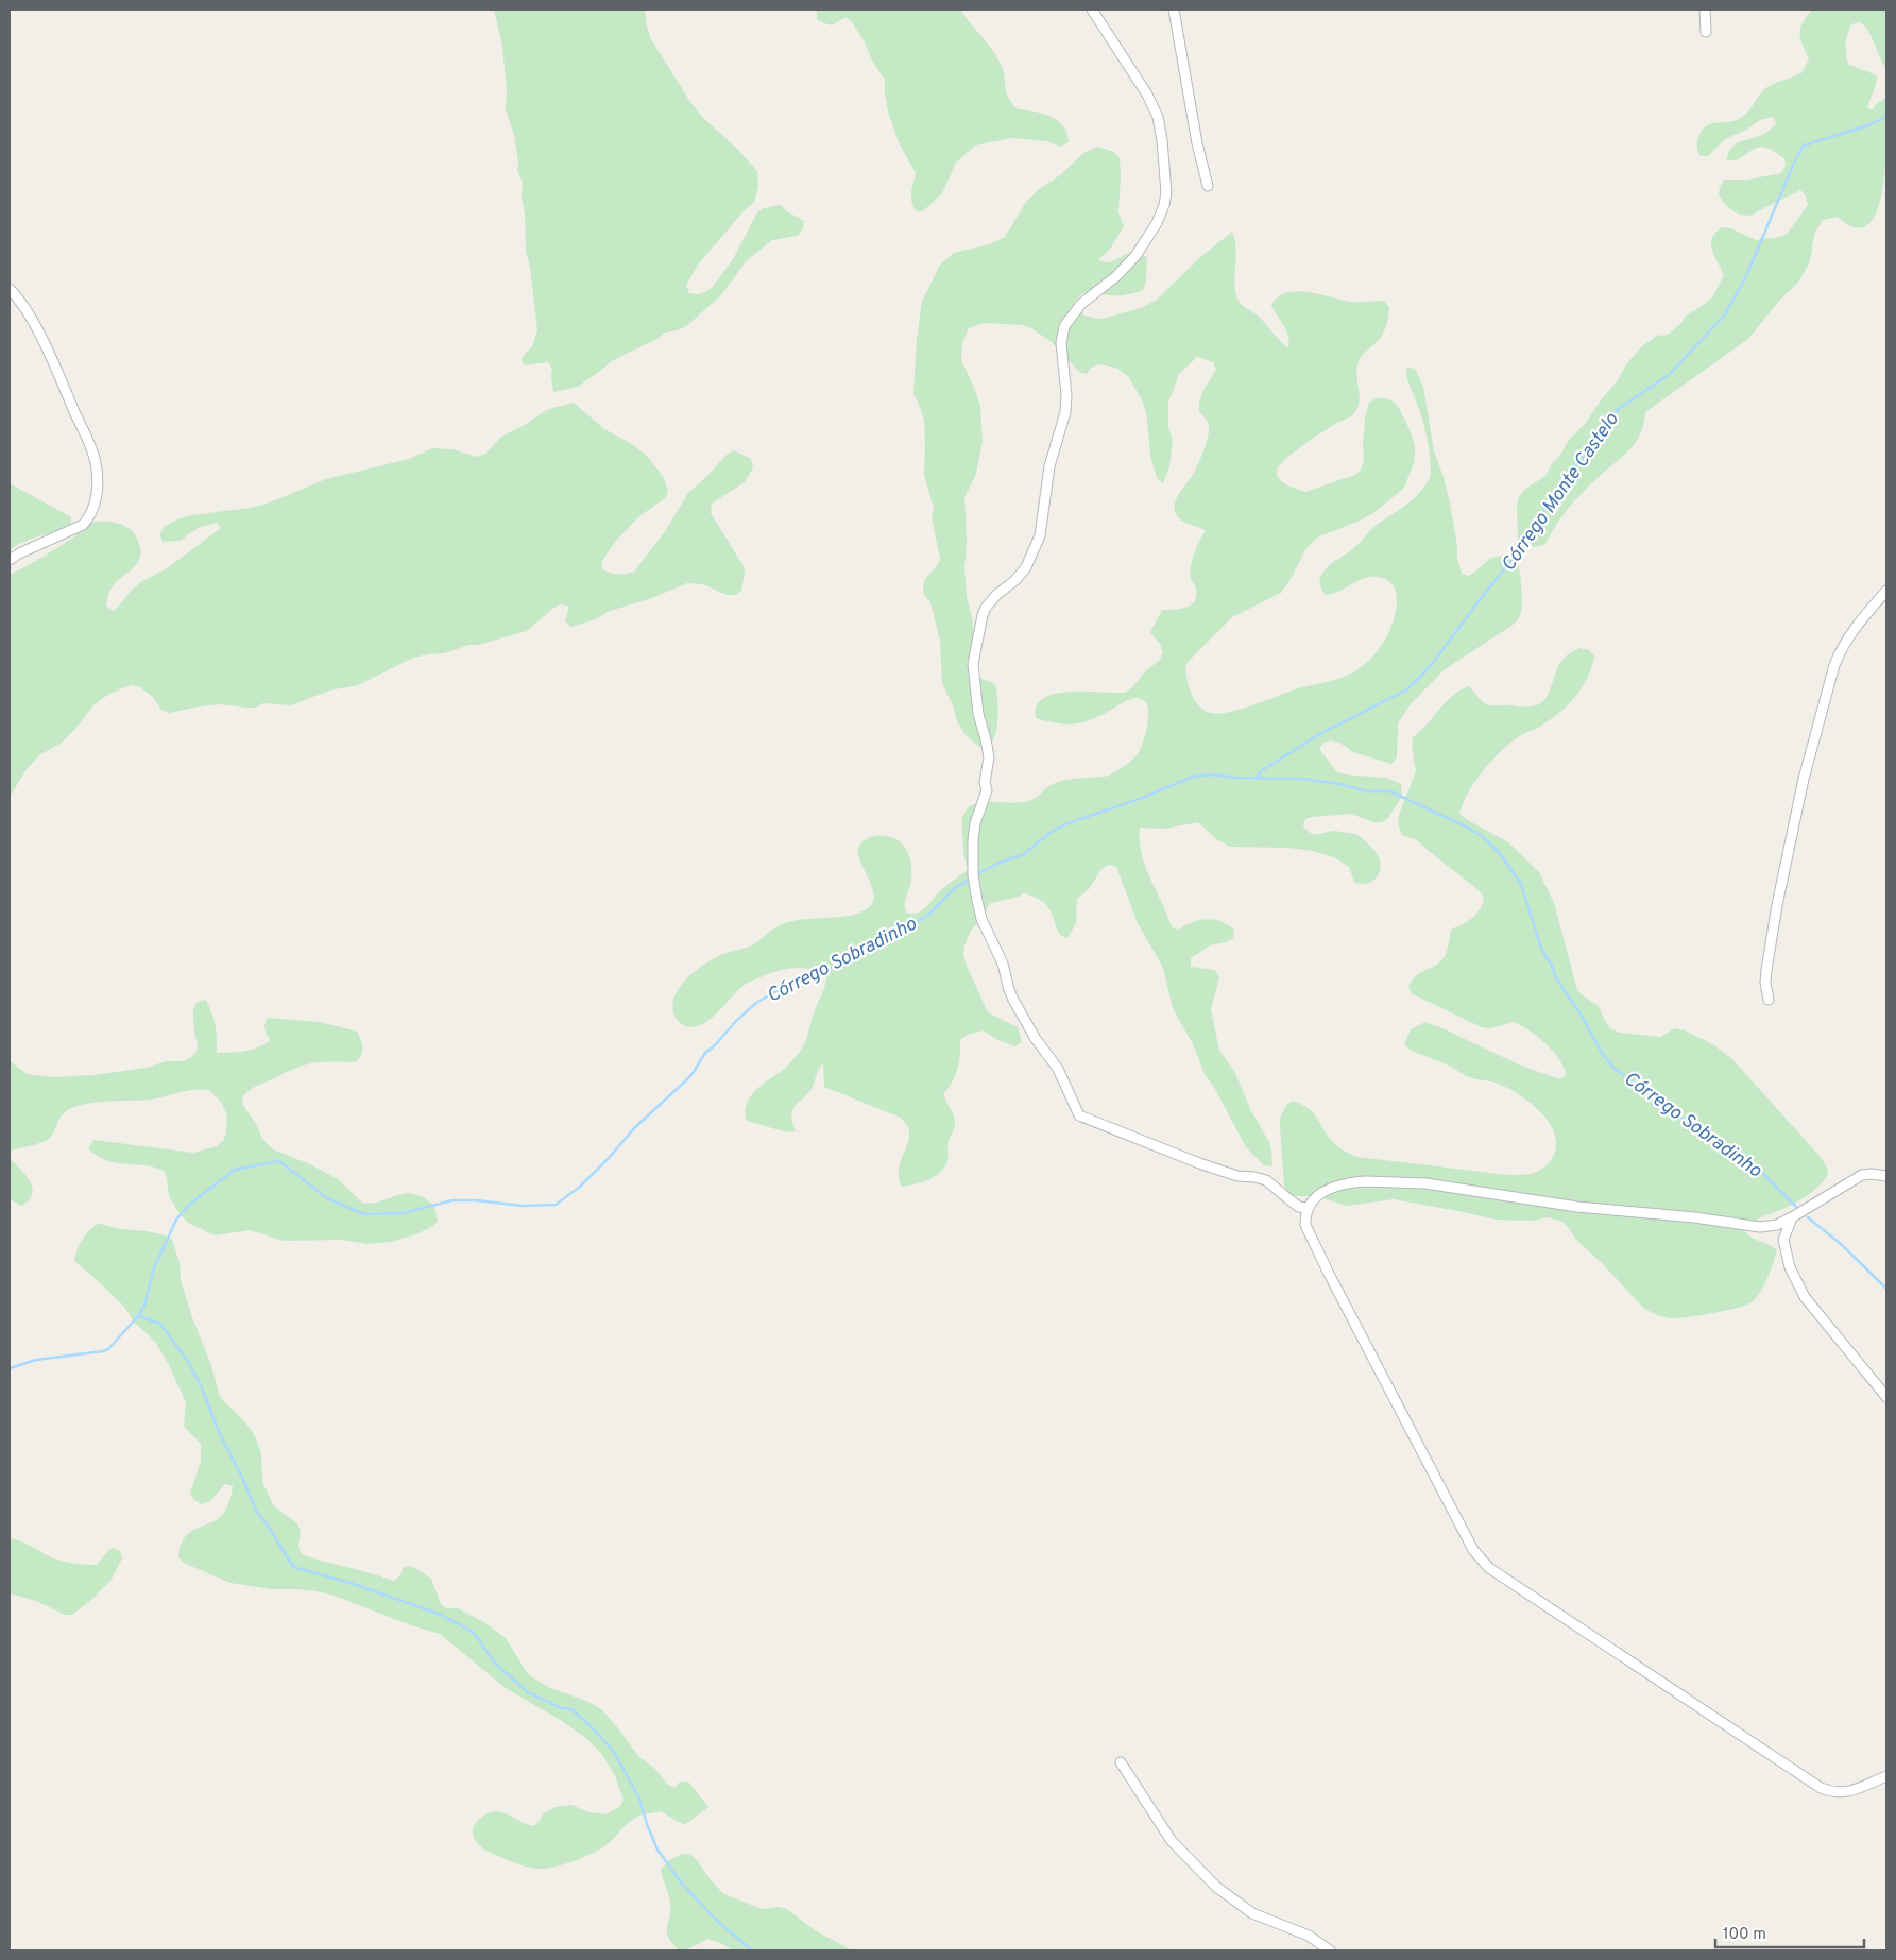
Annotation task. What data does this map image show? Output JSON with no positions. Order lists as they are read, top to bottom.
{
  "water": ["Córrego Monte Castelo", "Córrego Sobradinho"],
  "scale_bar": "100 m"
}
